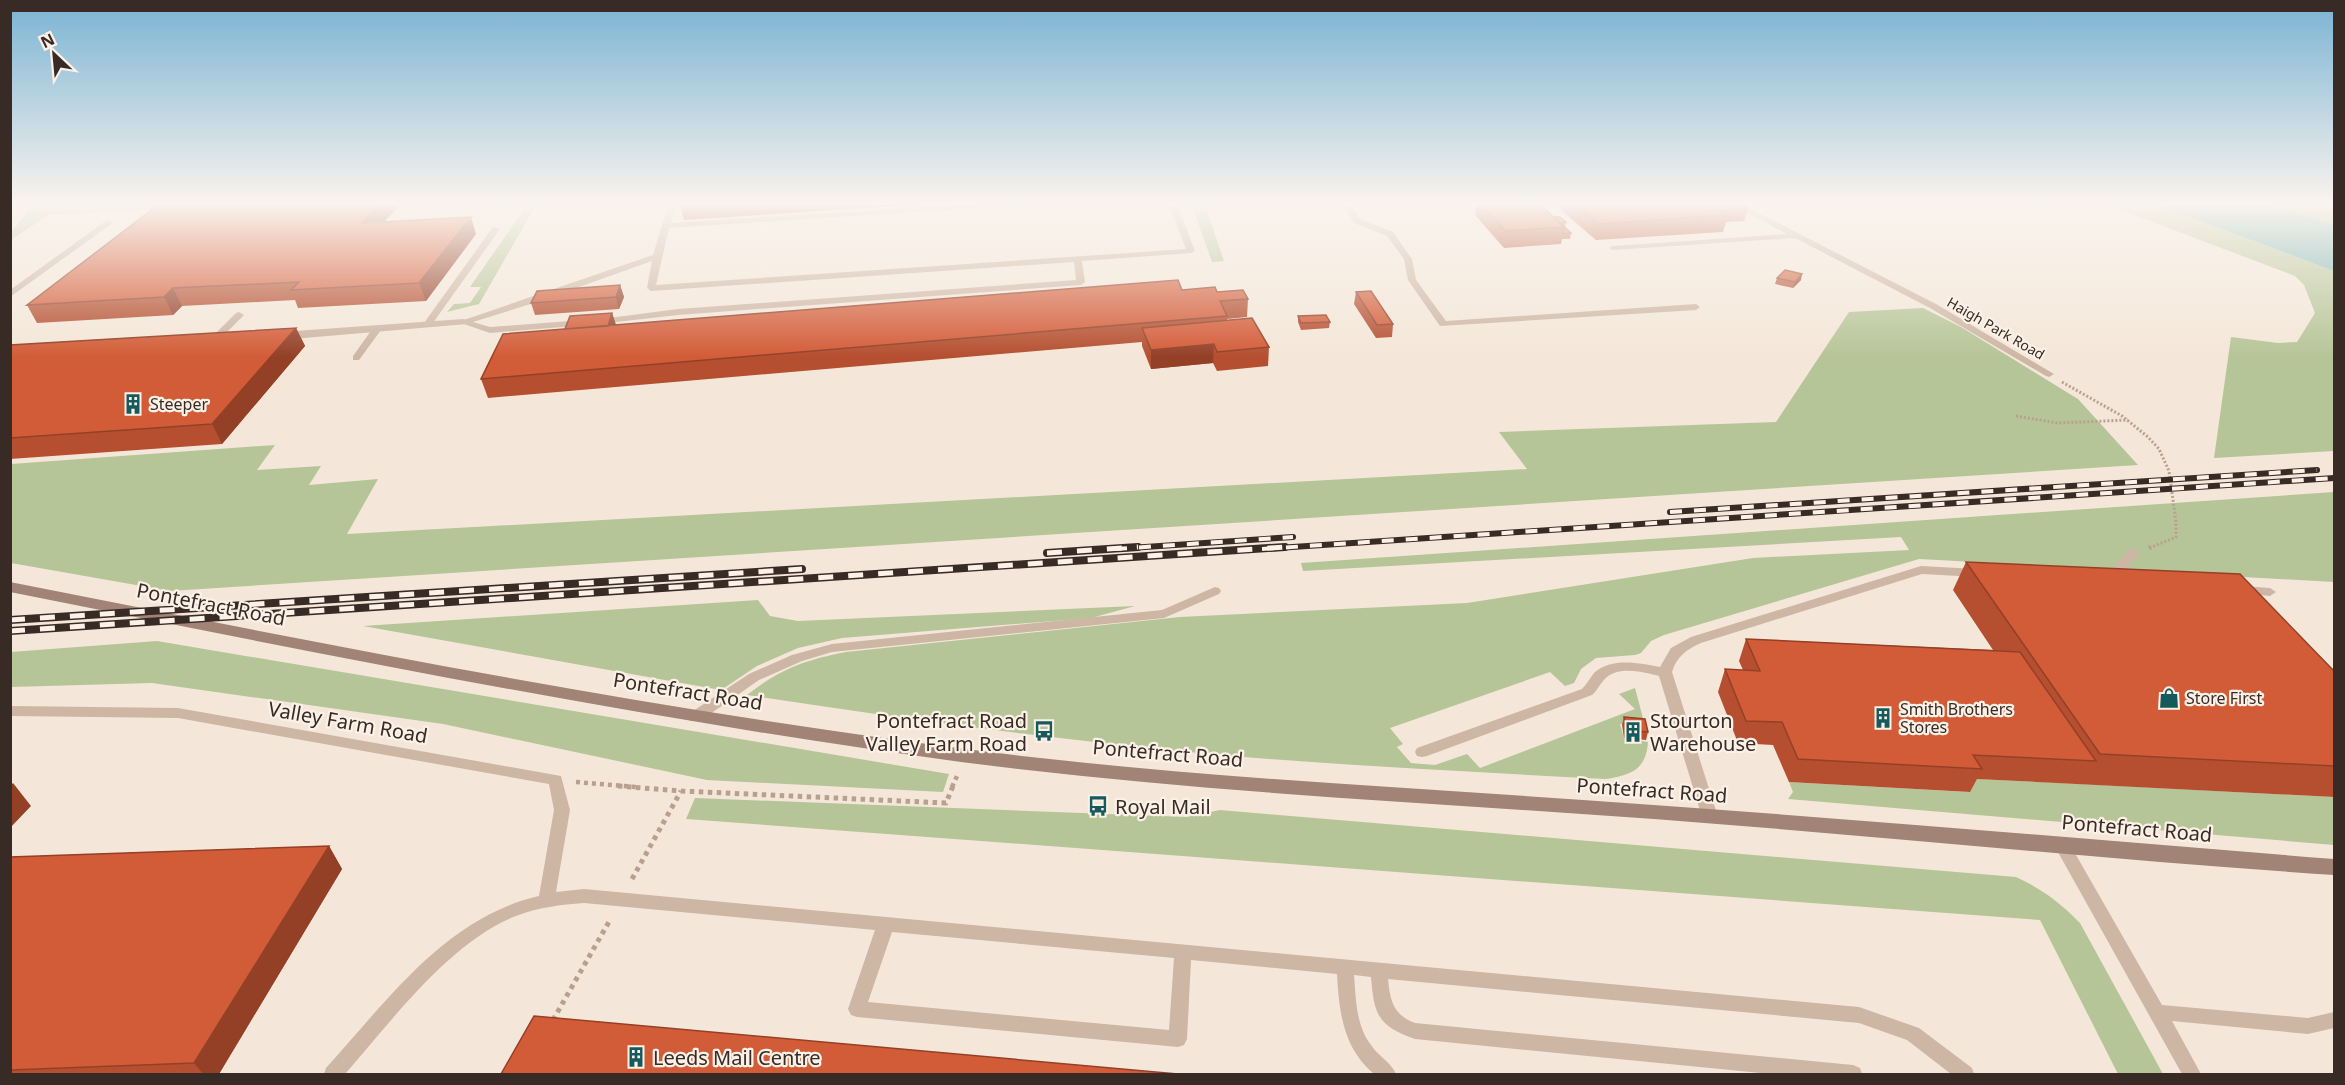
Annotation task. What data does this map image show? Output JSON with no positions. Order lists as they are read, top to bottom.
{
  "streets": {
    "main road": ["Pontefract Road"],
    "lane": ["Haigh Park Road", "Valley Farm Road"]
  },
  "places": {
    "building": [
      "Steeper",
      "Smith Brothers Stores",
      "Stourton Warehouse",
      "Leeds Mail Centre"
    ],
    "shop": ["Store First"],
    "bus stop": ["Pontefract Road Valley Farm Road", "Royal Mail"]
  },
  "north": "top left"
}
